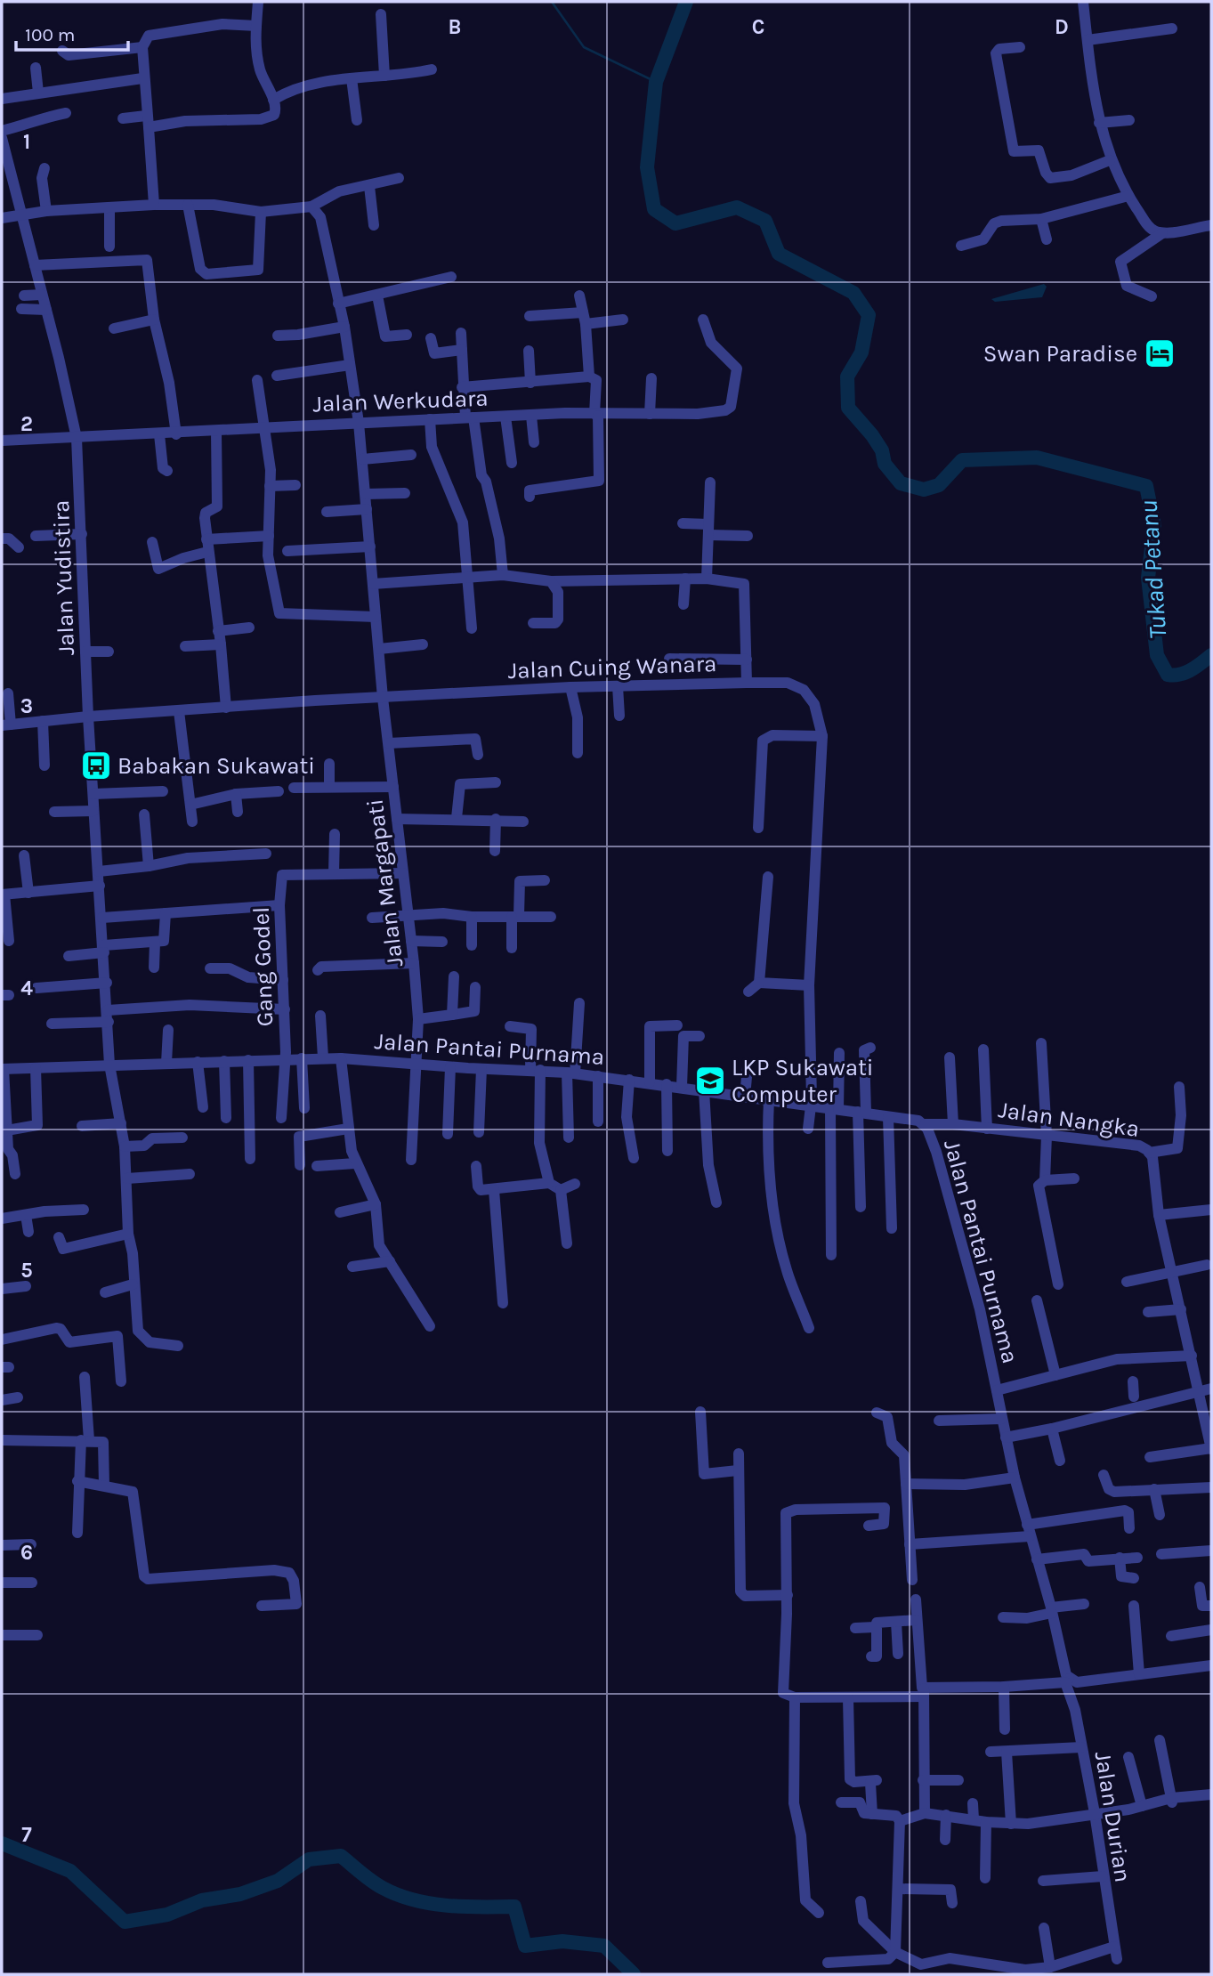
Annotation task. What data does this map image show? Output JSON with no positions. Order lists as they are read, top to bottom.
{
  "streets": {
    "street": [
      "Jalan Werkudara",
      "Jalan Yudistira",
      "Jalan Cuing Wanara",
      "Jalan Margapati",
      "Gang Godel",
      "Jalan Pantai Purnama",
      "Jalan Nangka",
      "Jalan Durian"
    ]
  },
  "crossings": [
    ["Jalan Werkudara", "Jalan Yudistira"],
    ["Jalan Werkudara", "Jalan Margapati"],
    ["Jalan Yudistira", "Jalan Cuing Wanara"],
    ["Jalan Yudistira", "Jalan Pantai Purnama"],
    ["Jalan Cuing Wanara", "Jalan Margapati"],
    ["Jalan Cuing Wanara", "Jalan Pantai Purnama"],
    ["Jalan Margapati", "Jalan Pantai Purnama"],
    ["Gang Godel", "Jalan Pantai Purnama"],
    ["Jalan Pantai Purnama", "Jalan Nangka"],
    ["Jalan Pantai Purnama", "Jalan Durian"]
  ],
  "water": ["Tukad Petanu"],
  "places": {
    "hotel": ["Swan Paradise"],
    "bus stop": ["Babakan Sukawati"],
    "school or university": ["LKP Sukawati Computer"]
  },
  "scale_bar": "100 m",
  "grid": {
    "columns": ["B", "C", "D"],
    "rows": [
      "1",
      "2",
      "3",
      "4",
      "5",
      "6",
      "7"
    ]
  }
}
